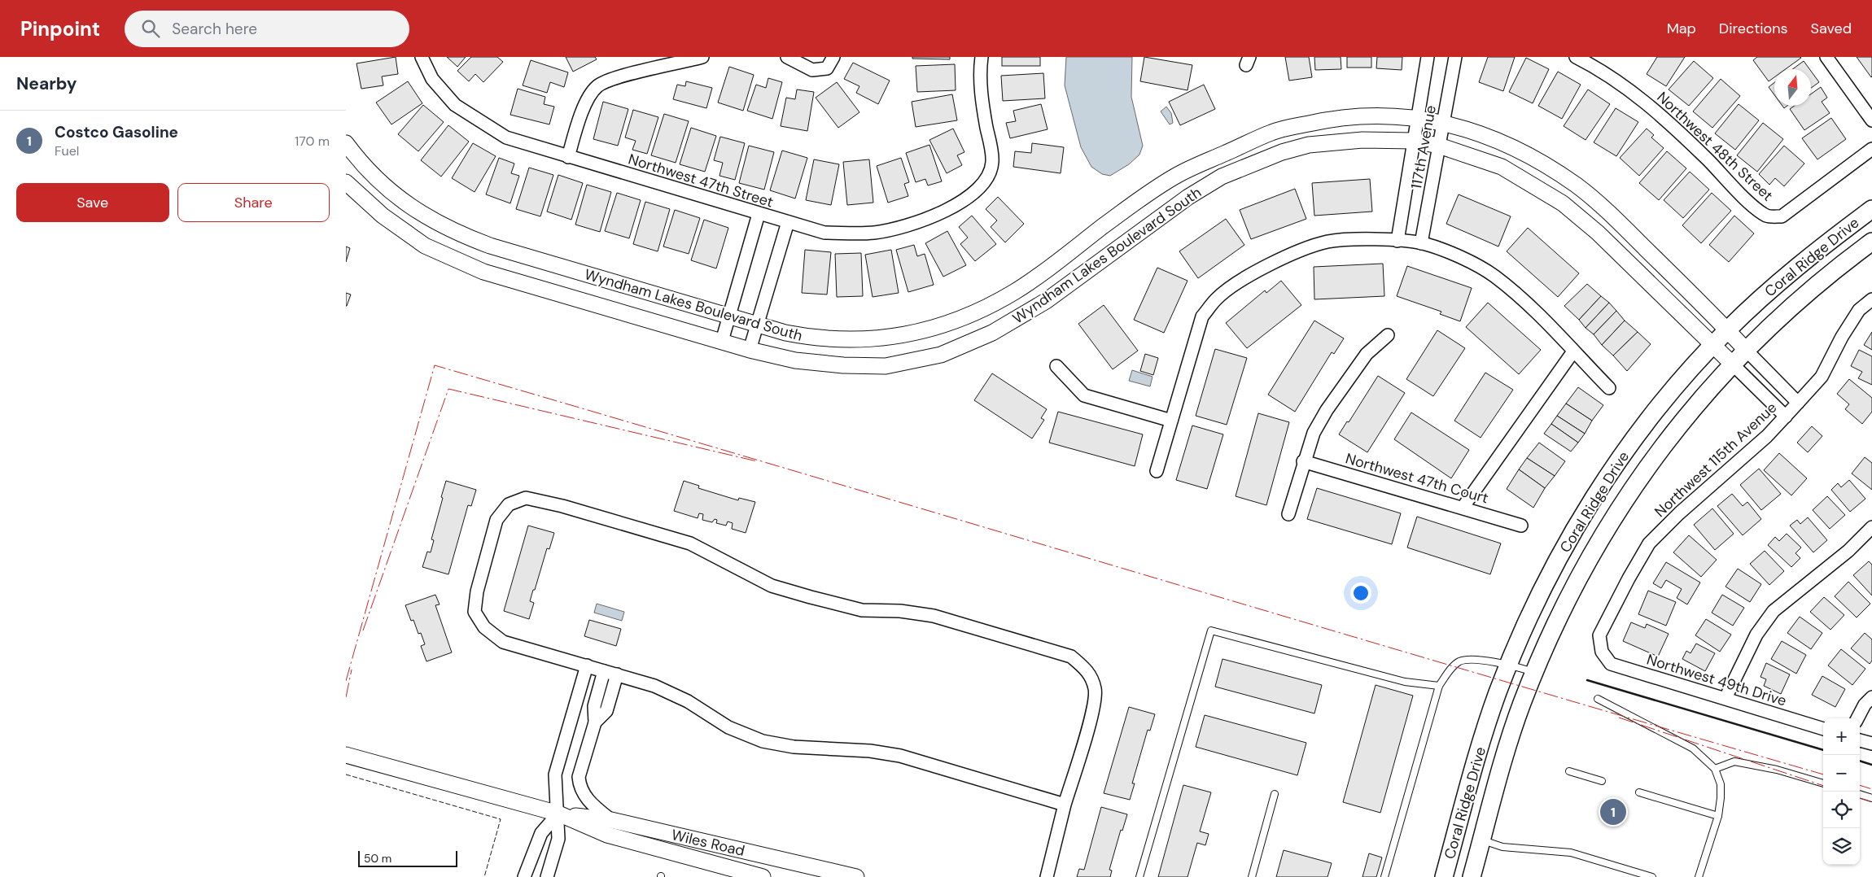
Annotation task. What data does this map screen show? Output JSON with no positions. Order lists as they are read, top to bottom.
{
  "streets": {
    "main road": ["Coral Ridge Drive"],
    "street": [
      "Northwest 48th Street",
      "117th Avenue",
      "Northwest 47th Street",
      "Wyndham Lakes Boulevard South",
      "Northwest 115th Avenue",
      "Northwest 47th Court",
      "Northwest 49th Drive",
      "Wiles Road"
    ]
  },
  "crossings": [
    ["117th Avenue", "Wyndham Lakes Boulevard South"],
    ["Wyndham Lakes Boulevard South", "Coral Ridge Drive"],
    ["Northwest 115th Avenue", "Northwest 49th Drive"]
  ],
  "scale_bar": "50 m",
  "north": "top",
  "page": {
    "header": "Pinpoint",
    "search": "Search here",
    "nav": ["Map", "Directions", "Saved"],
    "heading": "Nearby",
    "list": [
      {
        "mark": "1",
        "name": "Costco Gasoline",
        "note": "Fuel",
        "value": "170 m"
      }
    ],
    "buttons": ["Save", "Share"],
    "map_buttons": ["+", "−"],
    "pins": "1",
    "scale": "50 m"
  }
}
